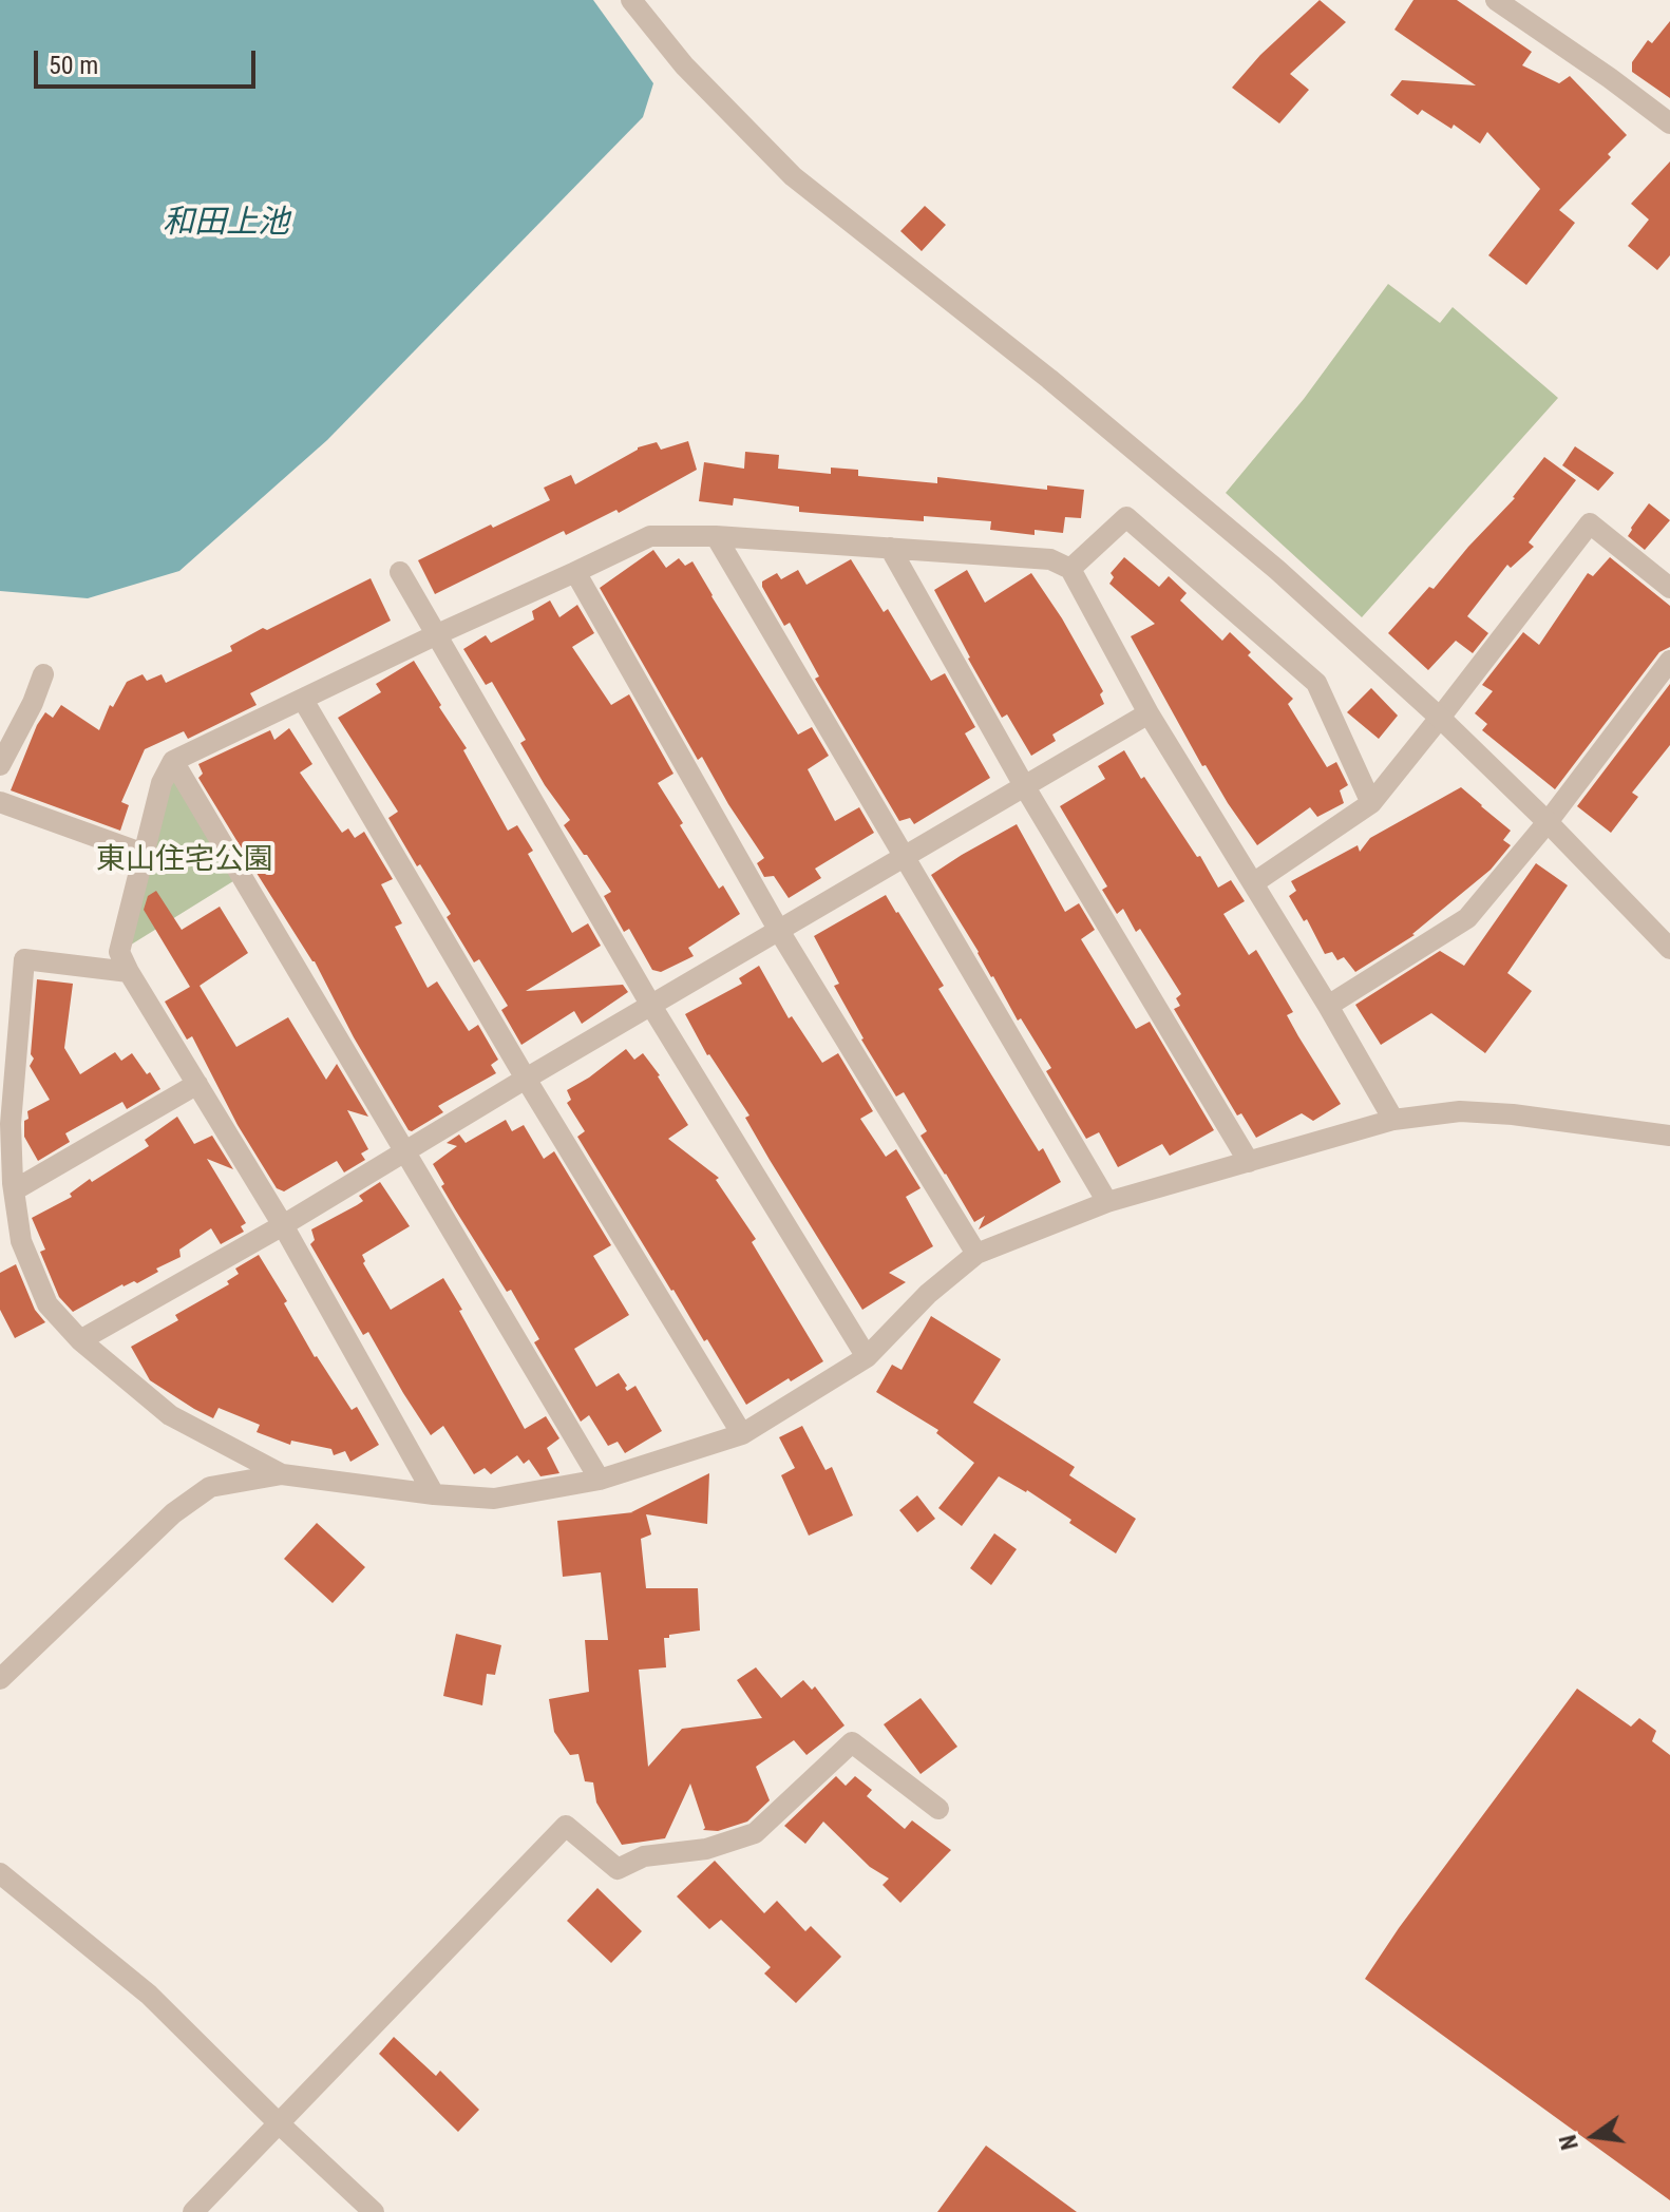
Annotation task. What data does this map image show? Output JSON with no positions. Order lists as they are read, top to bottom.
{
  "water": ["和田上池"],
  "parks": ["東山住宅公園"],
  "scale_bar": "50 m",
  "north": "left"
}
